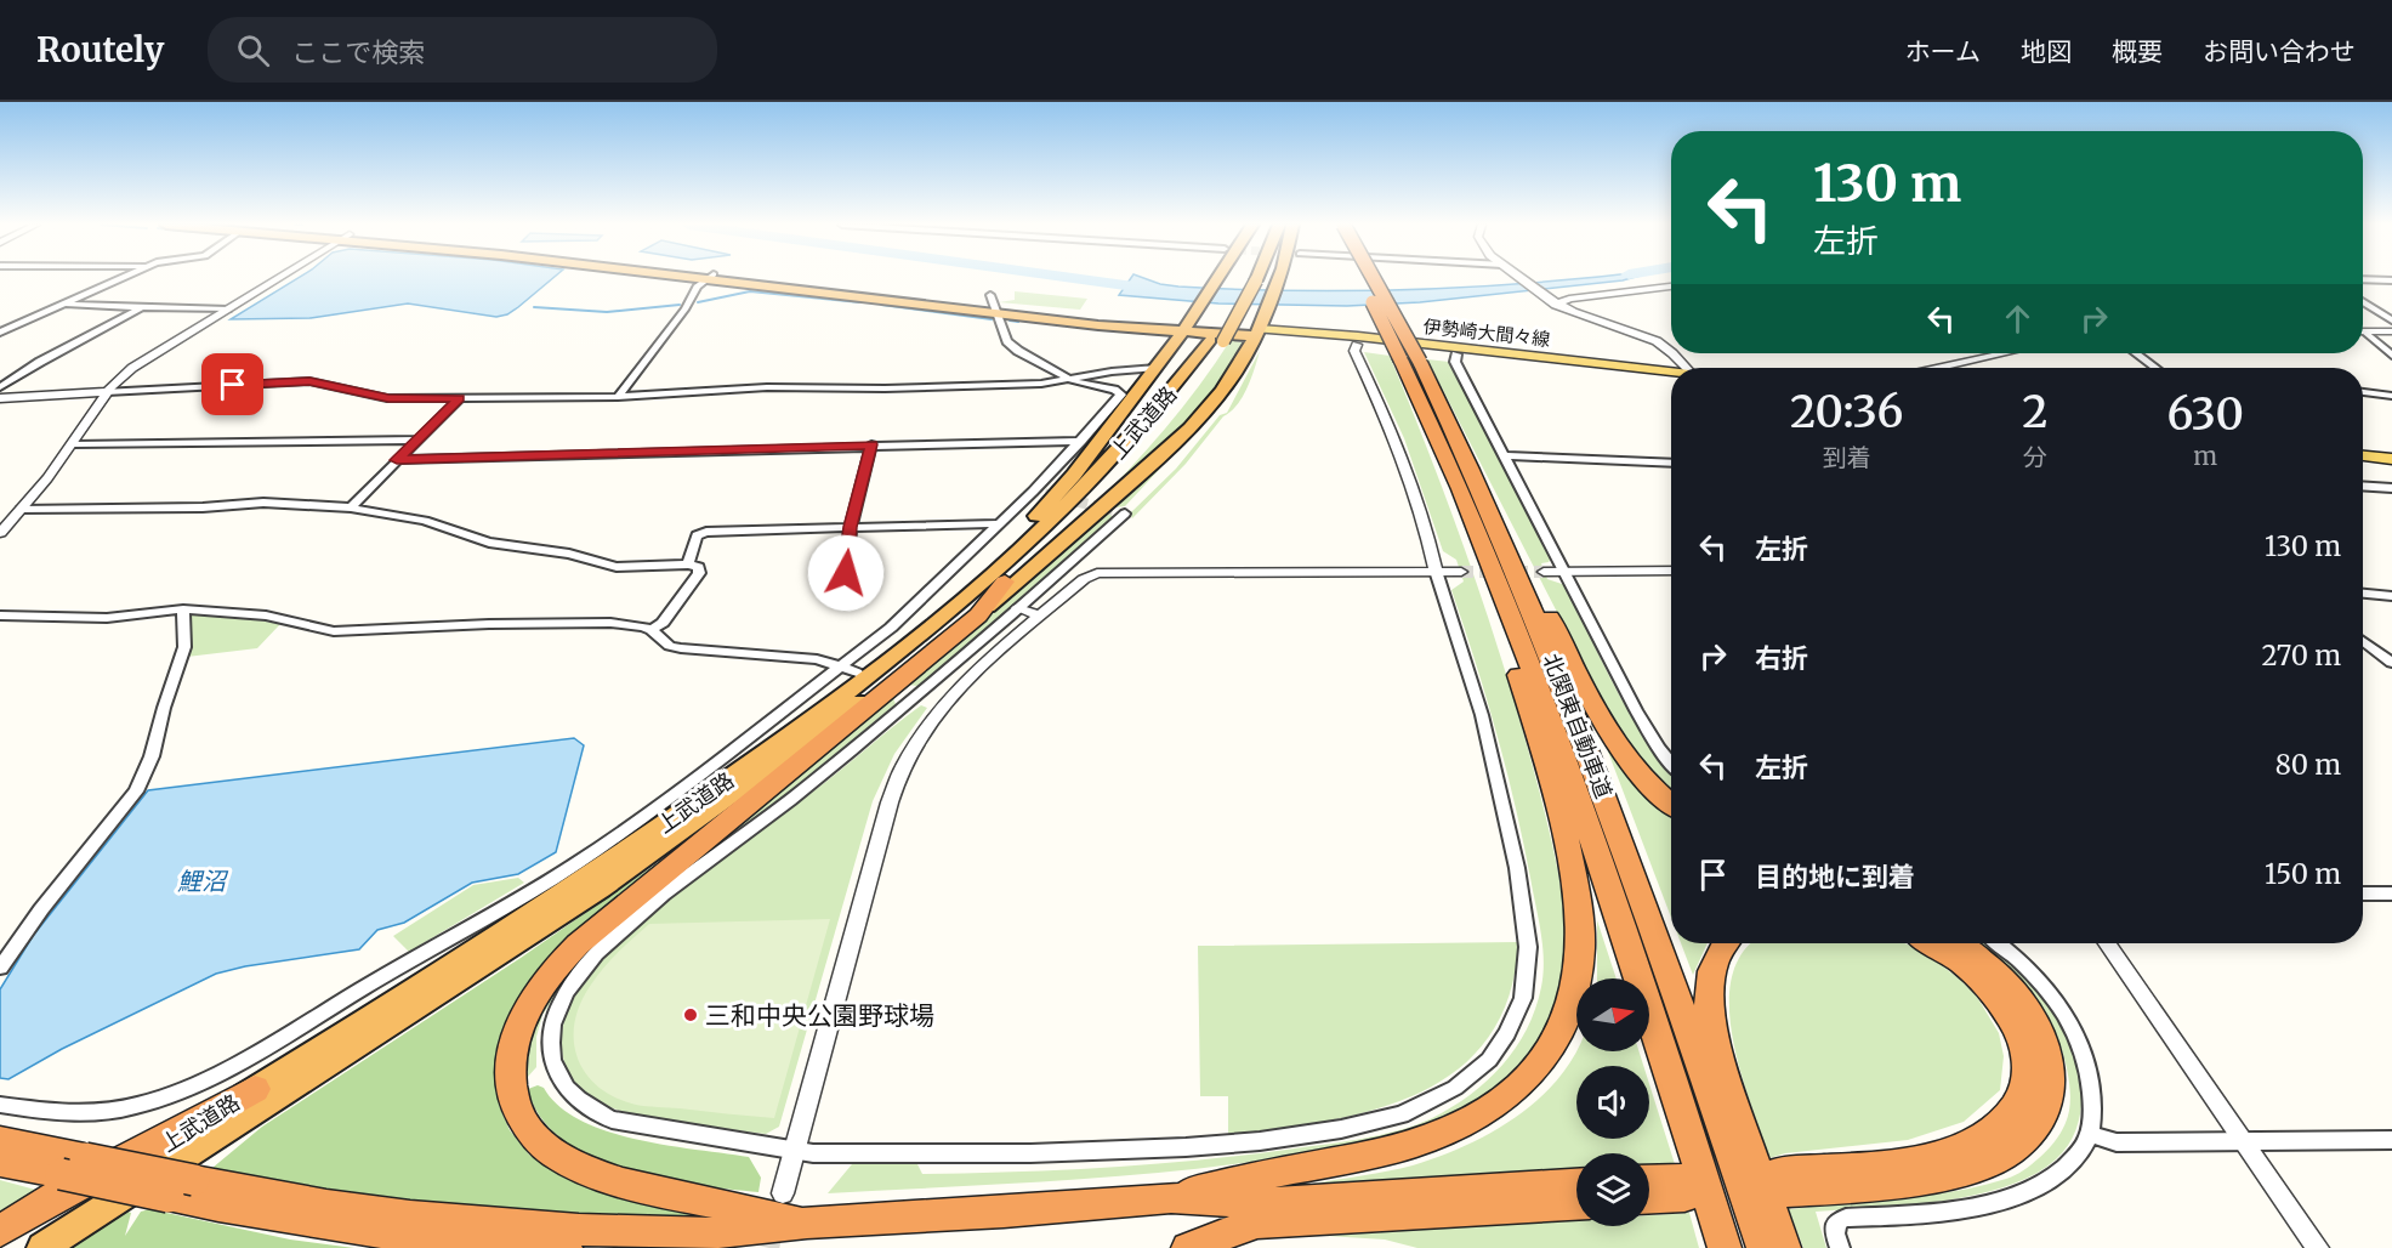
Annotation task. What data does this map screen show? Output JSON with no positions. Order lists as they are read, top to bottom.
{
  "streets": {
    "highway": ["上武道路", "北関東自動車道"],
    "main road": ["伊勢崎大間々線"]
  },
  "water": ["鯉沼"],
  "places": ["三和中央公園野球場"],
  "north": "right",
  "page": {
    "header": "Routely",
    "search": "ここで検索",
    "nav": [
      "ホーム",
      "地図",
      "概要",
      "お問い合わせ"
    ],
    "turn": ["130 m", "左折"],
    "eta": [
      "20:36",
      "到着",
      "2",
      "分",
      "630",
      "m"
    ],
    "list": [
      {
        "name": "左折",
        "value": "130 m"
      },
      {
        "name": "右折",
        "value": "270 m"
      },
      {
        "name": "左折",
        "value": "80 m"
      },
      {
        "name": "目的地に到着",
        "value": "150 m"
      }
    ]
  }
}
